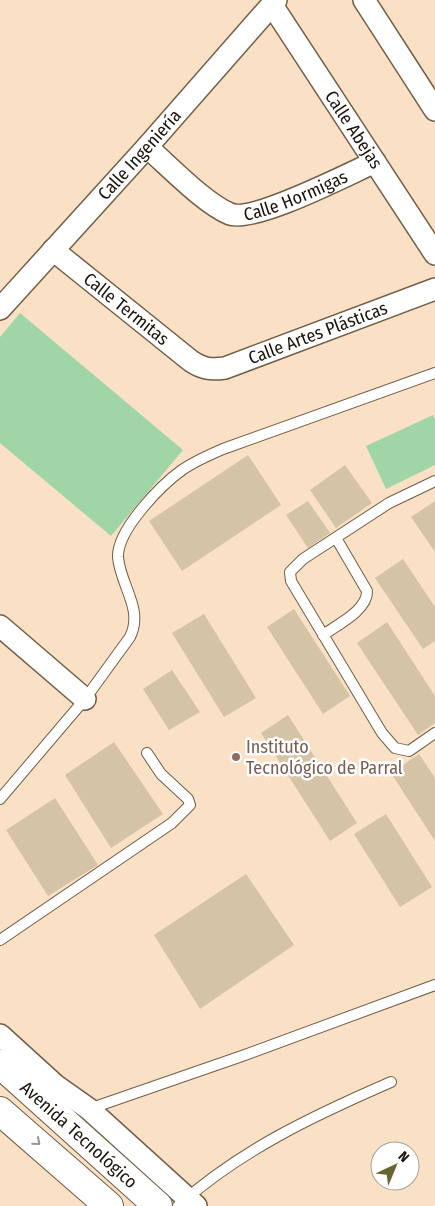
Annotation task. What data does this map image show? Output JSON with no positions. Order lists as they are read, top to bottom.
{
  "streets": {
    "main road": ["Avenida Tecnológico"],
    "street": [
      "Calle Abejas",
      "Calle Ingeniería",
      "Calle Hormigas",
      "Calle Termitas",
      "Calle Artes Plásticas"
    ]
  },
  "crossings": [
    ["Calle Abejas", "Calle Ingeniería"],
    ["Calle Abejas", "Calle Hormigas"],
    ["Calle Ingeniería", "Calle Hormigas"],
    ["Calle Ingeniería", "Calle Termitas"],
    ["Calle Termitas", "Calle Artes Plásticas"]
  ],
  "places": ["Instituto Tecnológico de Parral"],
  "north": "top right"
}
